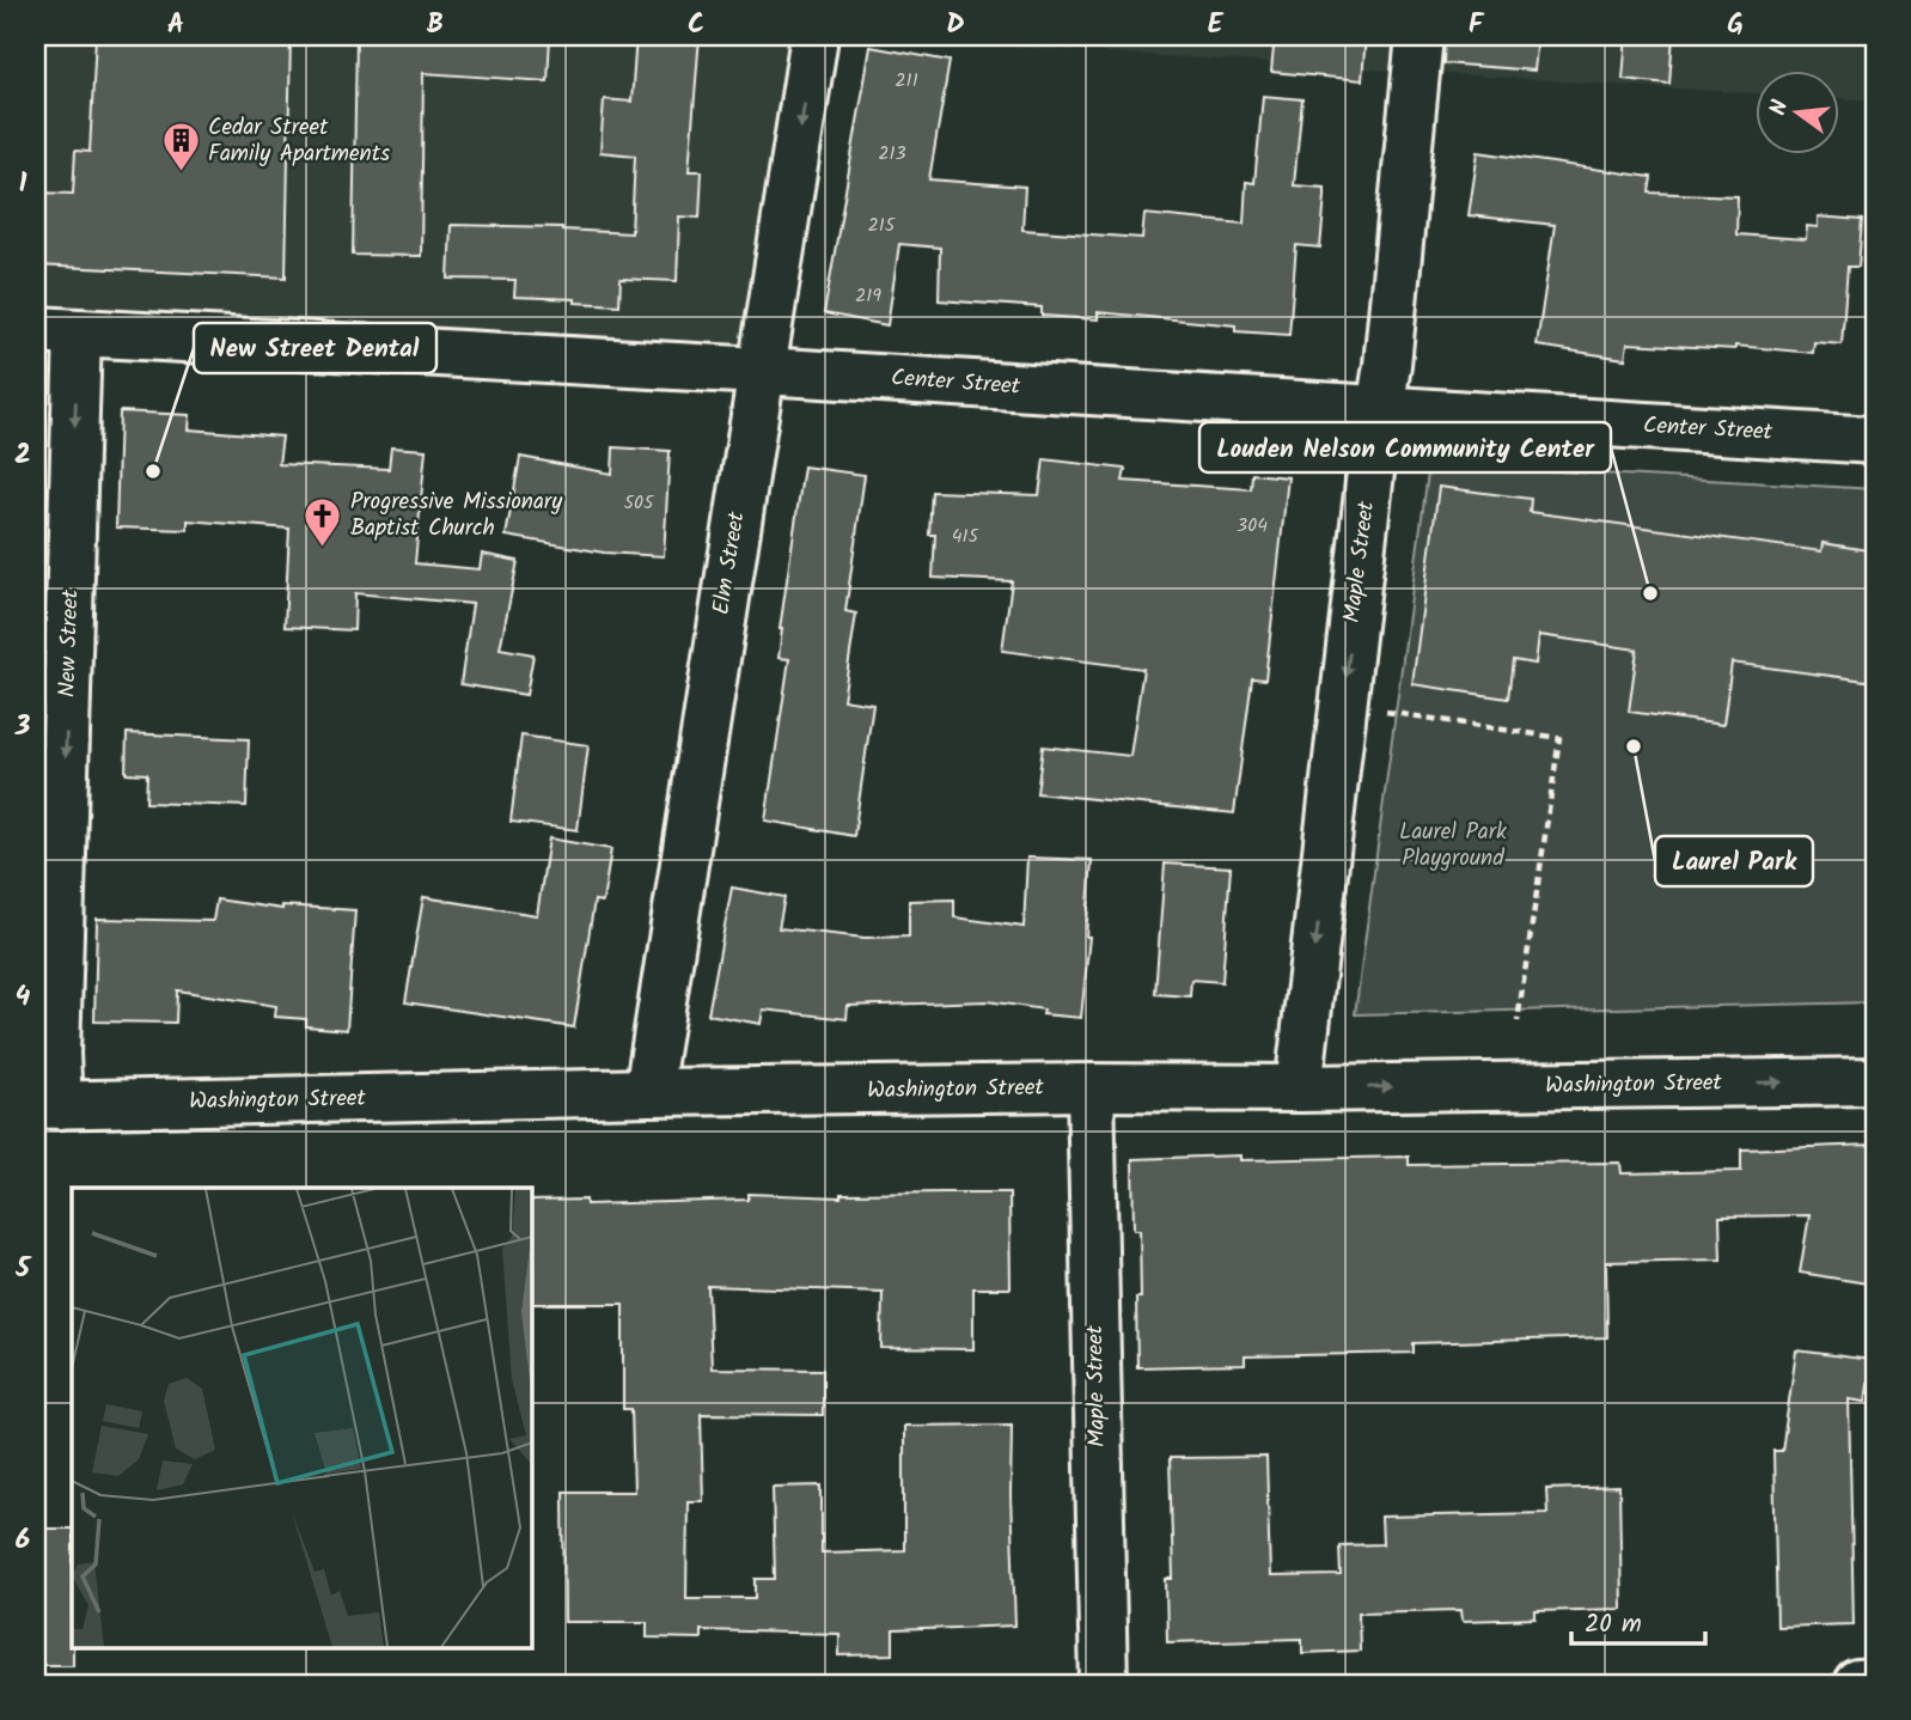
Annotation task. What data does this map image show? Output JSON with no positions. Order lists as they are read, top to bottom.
{
  "streets": {
    "street": [
      "Center Street",
      "Maple Street",
      "Elm Street",
      "New Street",
      "Washington Street"
    ]
  },
  "crossings": [
    ["Center Street", "Maple Street"],
    ["Center Street", "Elm Street"],
    ["Center Street", "New Street"],
    ["Maple Street", "Washington Street"],
    ["Elm Street", "Washington Street"],
    ["New Street", "Washington Street"]
  ],
  "one_way": ["Maple Street", "New Street"],
  "parks": ["Laurel Park Playground"],
  "places": {
    "building": ["Cedar Street Family Apartments"],
    "other": ["New Street Dental", "Louden Nelson Community Center", "Laurel Park"],
    "church": ["Progressive Missionary Baptist Church"]
  },
  "house_numbers": [
    "211",
    "213",
    "215",
    "219",
    "505",
    "304",
    "415"
  ],
  "scale_bar": "20 m",
  "north": "left",
  "grid": {
    "columns": [
      "A",
      "B",
      "C",
      "D",
      "E",
      "F",
      "G"
    ],
    "rows": [
      "1",
      "2",
      "3",
      "4",
      "5",
      "6"
    ]
  }
}
